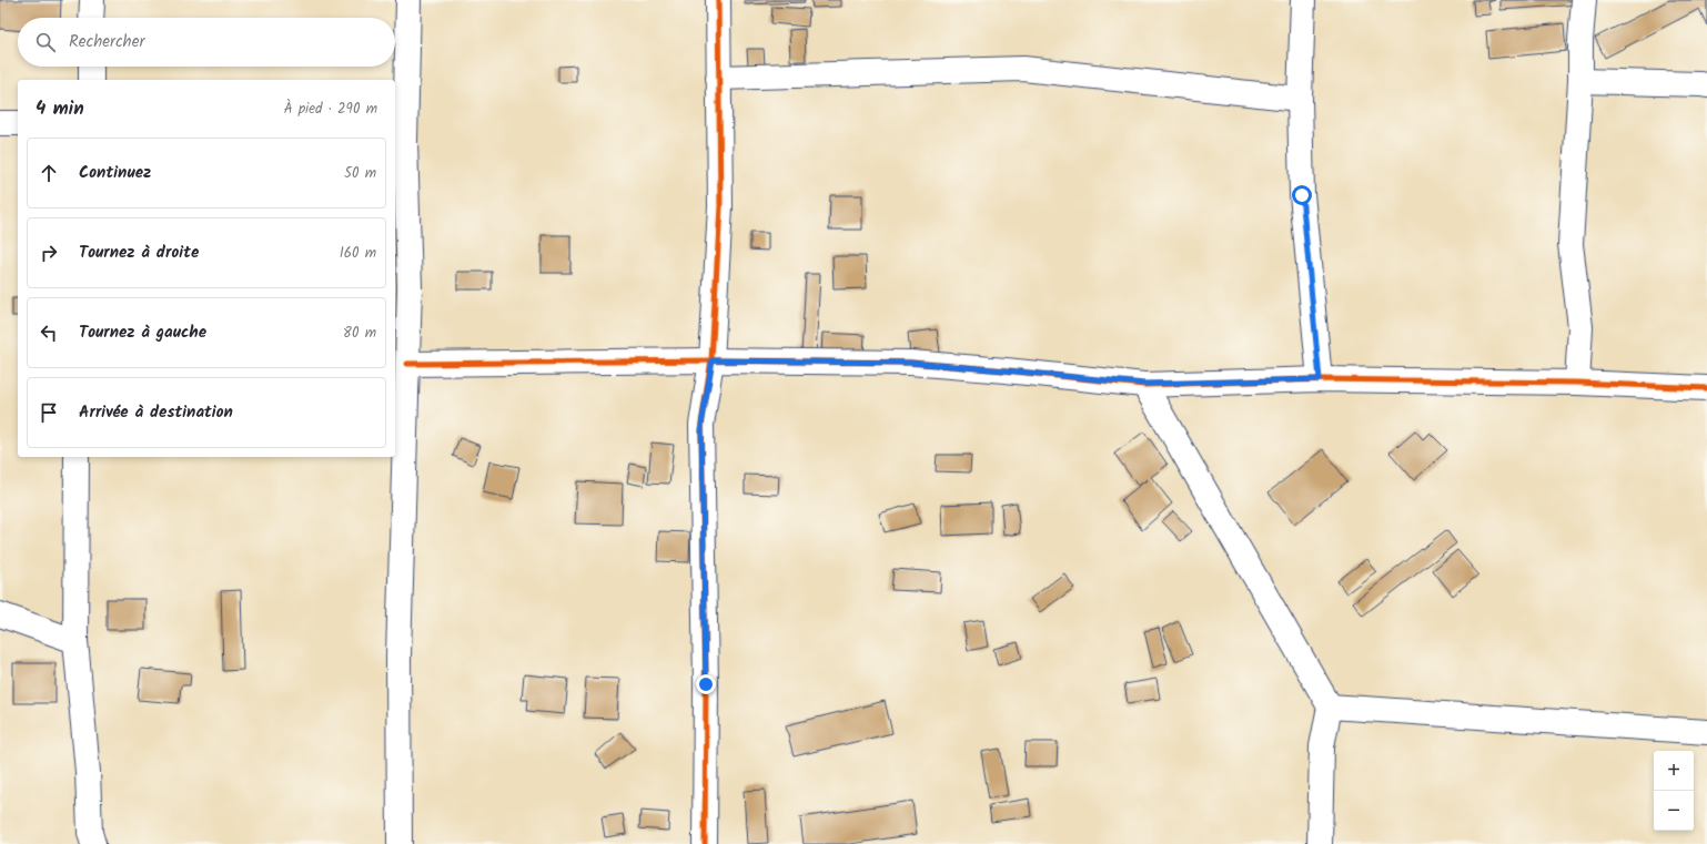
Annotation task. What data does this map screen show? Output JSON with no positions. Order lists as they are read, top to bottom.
{
  "page": {
    "search": "Rechercher",
    "heading": ["4 min", "À pied · 290 m"],
    "list": [
      ["Continuez", "50 m"],
      ["Tournez à droite", "160 m"],
      ["Tournez à gauche", "80 m"],
      "Arrivée à destination"
    ],
    "map_buttons": ["+", "−"]
  }
}
